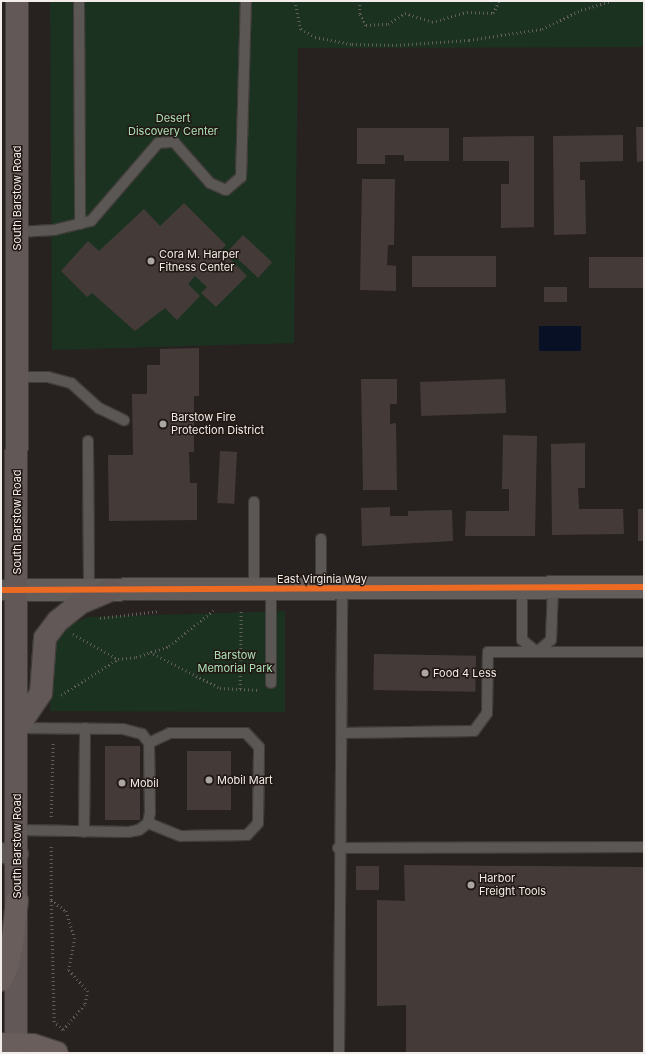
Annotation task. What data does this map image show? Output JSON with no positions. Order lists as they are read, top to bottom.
{
  "streets": {
    "main road": ["South Barstow Road"],
    "street": ["East Virginia Way"]
  },
  "crossings": [
    ["South Barstow Road", "East Virginia Way"]
  ],
  "parks": ["Desert Discovery Center", "Barstow Memorial Park"],
  "places": [
    "Cora M. Harper Fitness Center",
    "Barstow Fire Protection District",
    "Food 4 Less",
    "Mobil Mart",
    "Mobil",
    "Harbor Freight Tools"
  ]
}
